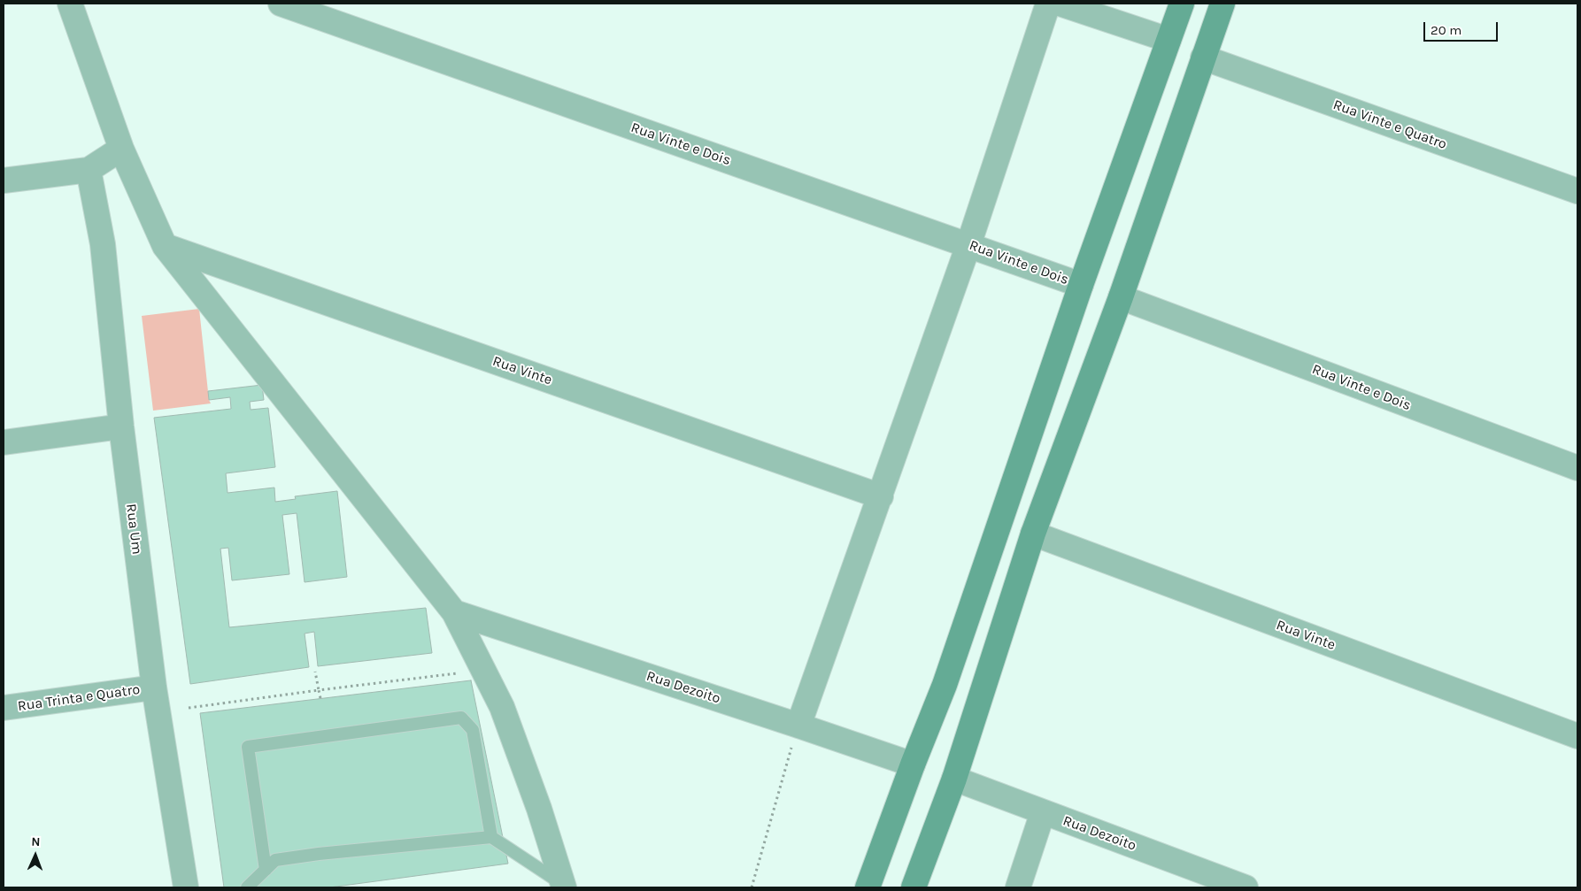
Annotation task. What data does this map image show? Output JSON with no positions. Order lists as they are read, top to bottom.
{
  "streets": {
    "street": [
      "Rua Vinte e Quatro",
      "Rua Vinte e Dois",
      "Rua Vinte",
      "Rua Um",
      "Rua Dezoito",
      "Rua Trinta e Quatro"
    ]
  },
  "crossings": [
    ["Rua Um", "Rua Trinta e Quatro"]
  ],
  "scale_bar": "20 m",
  "north": "top"
}
